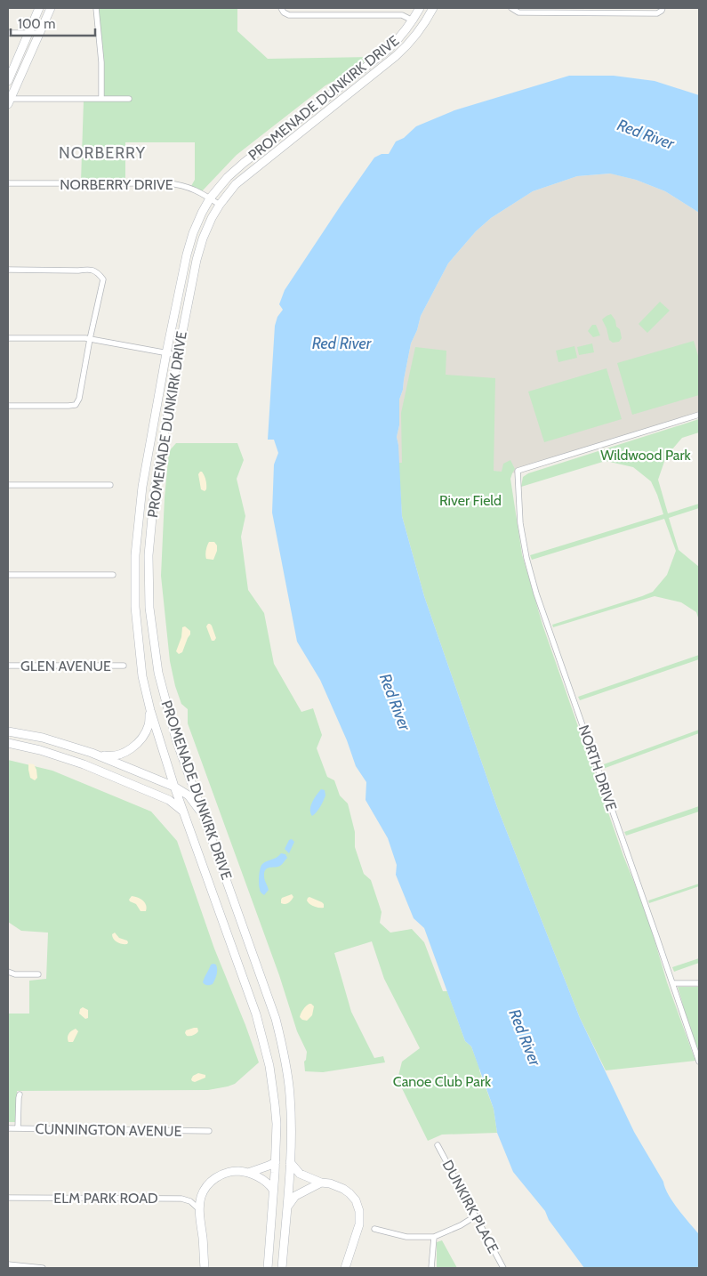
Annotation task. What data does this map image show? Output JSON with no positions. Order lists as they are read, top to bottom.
{
  "streets": {
    "main road": ["PROMENADE DUNKIRK DRIVE"],
    "street": [
      "NORBERRY DRIVE",
      "GLEN AVENUE",
      "NORTH DRIVE",
      "CUNNINGTON AVENUE",
      "ELM PARK ROAD",
      "DUNKIRK PLACE"
    ]
  },
  "crossings": [
    ["PROMENADE DUNKIRK DRIVE", "NORBERRY DRIVE"]
  ],
  "districts": ["NORBERRY"],
  "water": ["Red River"],
  "parks": ["Wildwood Park", "River Field", "Canoe Club Park"],
  "scale_bar": "100 m"
}
